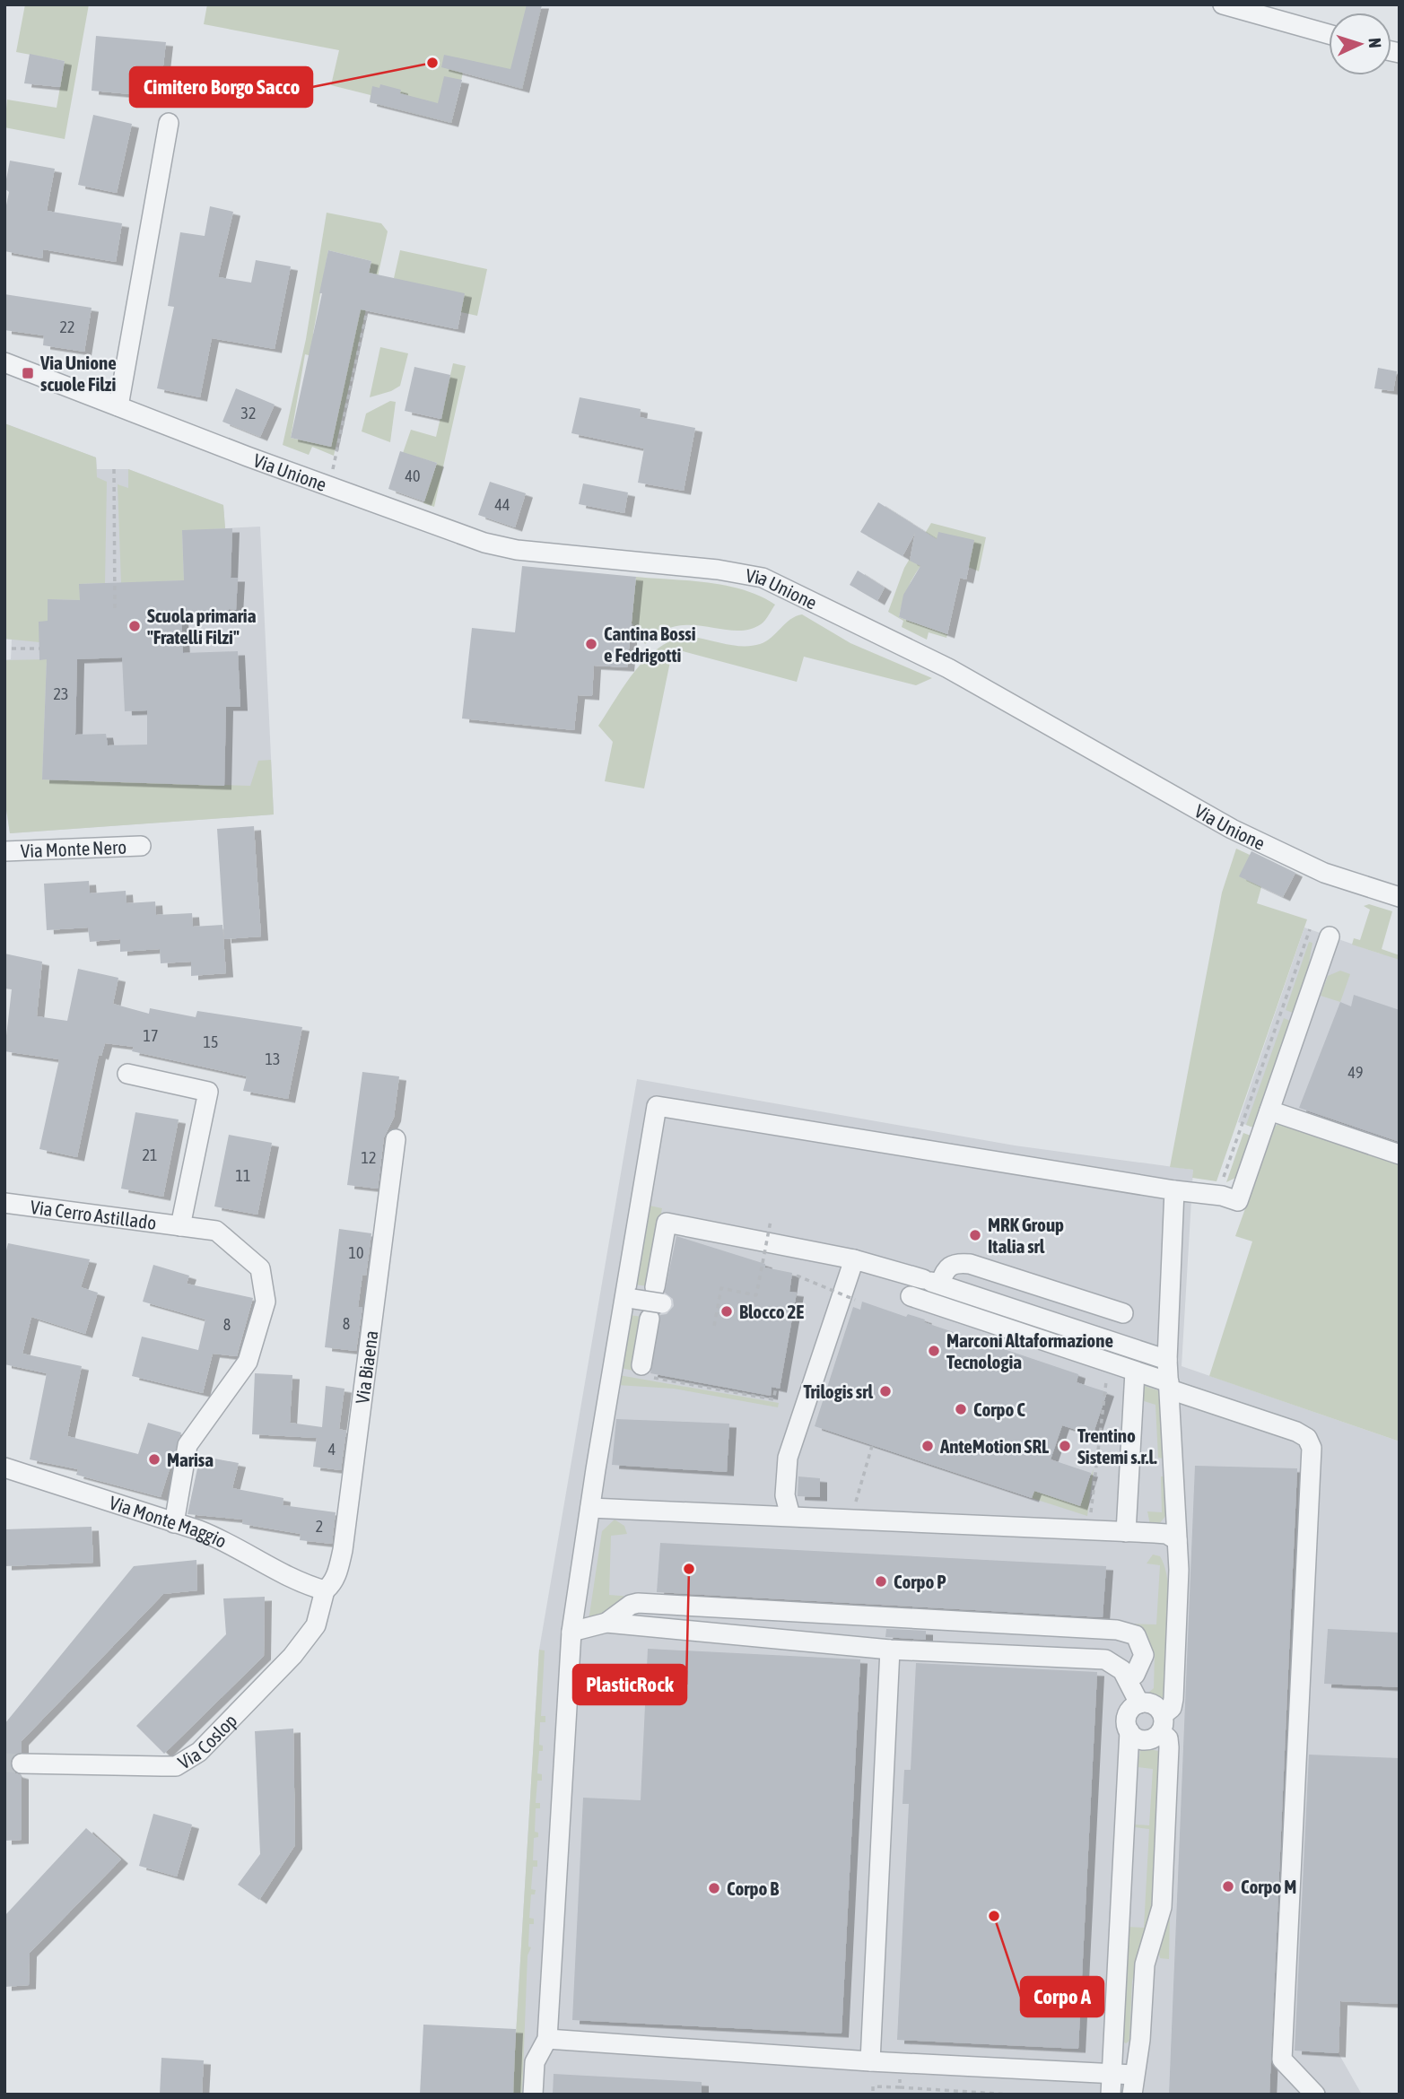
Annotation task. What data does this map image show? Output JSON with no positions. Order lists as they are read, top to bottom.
{
  "streets": {
    "street": [
      "Via Unione",
      "Via Monte Nero",
      "Via Cerro Astillado",
      "Via Biaena",
      "Via Monte Maggio",
      "Via Coslop"
    ]
  },
  "crossings": [
    ["Via Cerro Astillado", "Via Monte Maggio"],
    ["Via Biaena", "Via Monte Maggio"],
    ["Via Biaena", "Via Coslop"],
    ["Via Monte Maggio", "Via Coslop"]
  ],
  "places": {
    "other": [
      "Cimitero Borgo Sacco",
      "Scuola primaria \"Fratelli Filzi\"",
      "Cantina Bossi e Fedrigotti",
      "MRK Group Italia srl",
      "Blocco 2E",
      "Marconi Altaformazione Tecnologia",
      "Trilogis srl",
      "Corpo C",
      "AnteMotion SRL",
      "Trentino Sistemi s.r.l.",
      "Marisa",
      "PlasticRock",
      "Corpo P",
      "Corpo M",
      "Corpo B",
      "Corpo A"
    ],
    "transit": ["Via Unione scuole Filzi"]
  },
  "house_numbers": [
    "22",
    "32",
    "40",
    "44",
    "23",
    "17",
    "15",
    "13",
    "49",
    "21",
    "12",
    "11",
    "10",
    "8",
    "8",
    "4",
    "2"
  ],
  "north": "right"
}
